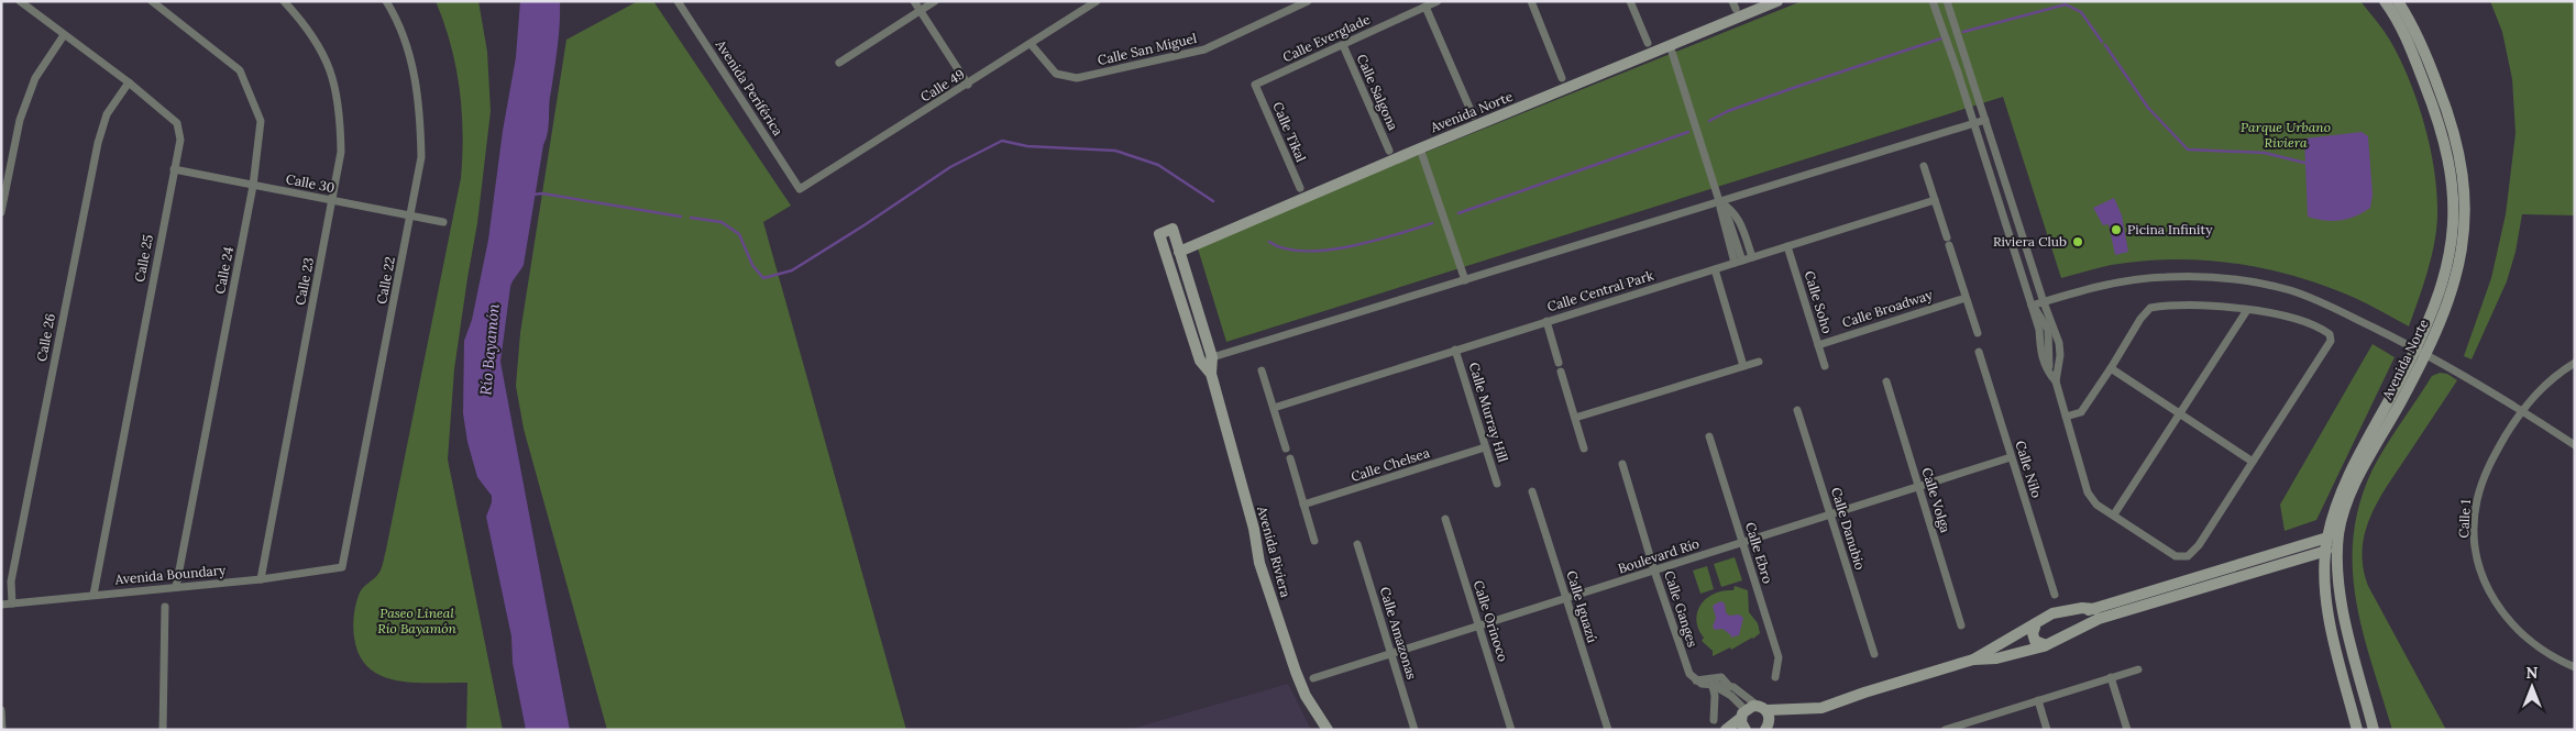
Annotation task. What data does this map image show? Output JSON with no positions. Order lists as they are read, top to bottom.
{
  "streets": {
    "street": [
      "Calle Everglade",
      "Calle San Miguel",
      "Calle 49",
      "Avenida Periférica",
      "Calle Salgona",
      "Avenida Norte",
      "Calle Tikal",
      "Calle 30",
      "Calle 25",
      "Calle 24",
      "Calle 22",
      "Calle 23",
      "Calle Central Park",
      "Calle Soho",
      "Calle Broadway",
      "Calle 26",
      "Calle Murray Hill",
      "Calle Chelsea",
      "Calle Nilo",
      "Calle Volga",
      "Calle 1",
      "Calle Danubio",
      "Avenida Riviera",
      "Calle Ebro",
      "Boulevard Río",
      "Avenida Boundary",
      "Calle Iguazú",
      "Calle Ganges",
      "Calle Orinoco",
      "Calle Amazonas"
    ]
  },
  "crossings": [
    ["Calle Everglade", "Calle Salgona"],
    ["Calle Everglade", "Calle Tikal"],
    ["Calle San Miguel", "Calle 49"],
    ["Calle 49", "Avenida Periférica"],
    ["Avenida Norte", "Avenida Riviera"],
    ["Calle 30", "Calle 25"],
    ["Calle 30", "Calle 24"],
    ["Calle 30", "Calle 22"],
    ["Calle 30", "Calle 23"],
    ["Calle 25", "Calle 26"],
    ["Calle 25", "Avenida Boundary"],
    ["Calle 24", "Avenida Boundary"],
    ["Calle 22", "Avenida Boundary"],
    ["Calle 23", "Avenida Boundary"],
    ["Calle Central Park", "Calle Soho"],
    ["Calle Central Park", "Calle Murray Hill"],
    ["Calle Soho", "Calle Broadway"],
    ["Calle 26", "Avenida Boundary"],
    ["Calle Murray Hill", "Calle Chelsea"],
    ["Calle Nilo", "Boulevard Río"],
    ["Calle Volga", "Boulevard Río"],
    ["Calle Danubio", "Boulevard Río"],
    ["Calle Ebro", "Boulevard Río"],
    ["Boulevard Río", "Calle Iguazú"],
    ["Boulevard Río", "Calle Ganges"],
    ["Boulevard Río", "Calle Orinoco"],
    ["Boulevard Río", "Calle Amazonas"]
  ],
  "water": ["Río Bayamón"],
  "parks": ["Parque Urbano Riviera", "Paseo Lineal Río Bayamón"],
  "places": ["Picina Infinity", "Riviera Club"],
  "north": "top"
}
